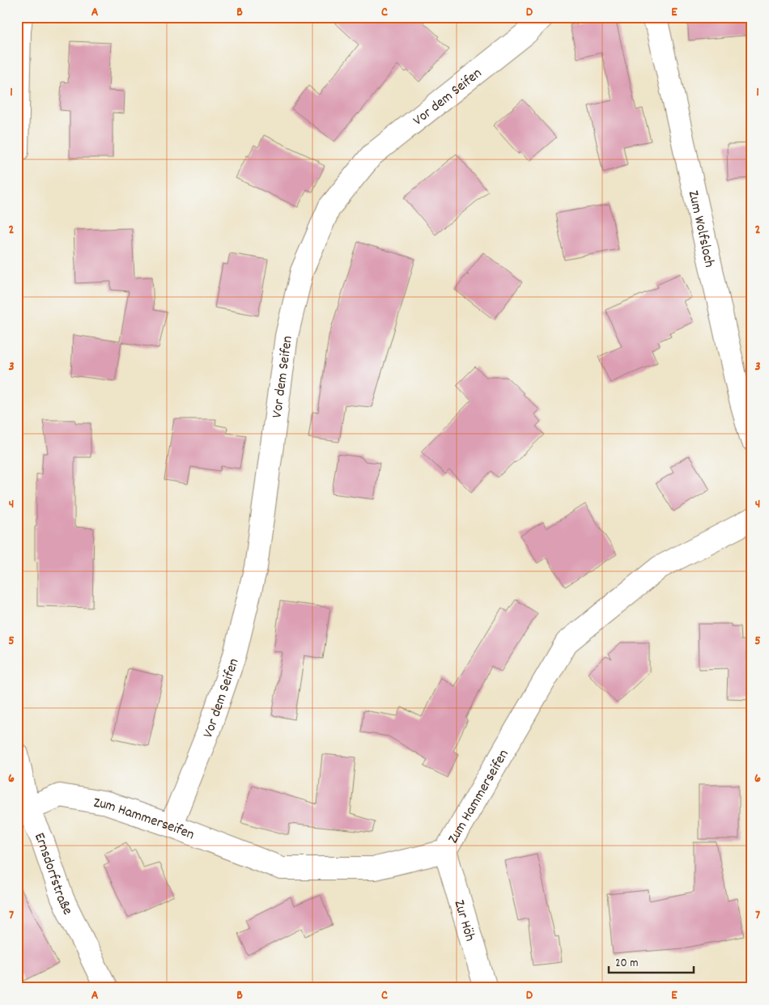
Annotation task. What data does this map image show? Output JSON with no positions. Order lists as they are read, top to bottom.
{
  "streets": {
    "street": [
      "Vor dem Seifen",
      "Zum Wolfsloch",
      "Zum Hammerseifen",
      "Ernsdorfstraße",
      "Zur Höh"
    ]
  },
  "crossings": [
    ["Vor dem Seifen", "Zum Hammerseifen"],
    ["Zum Hammerseifen", "Ernsdorfstraße"],
    ["Zum Hammerseifen", "Zur Höh"]
  ],
  "scale_bar": "20 m",
  "grid": {
    "columns": [
      "A",
      "B",
      "C",
      "D",
      "E"
    ],
    "rows": [
      "1",
      "2",
      "3",
      "4",
      "5",
      "6",
      "7"
    ]
  }
}
